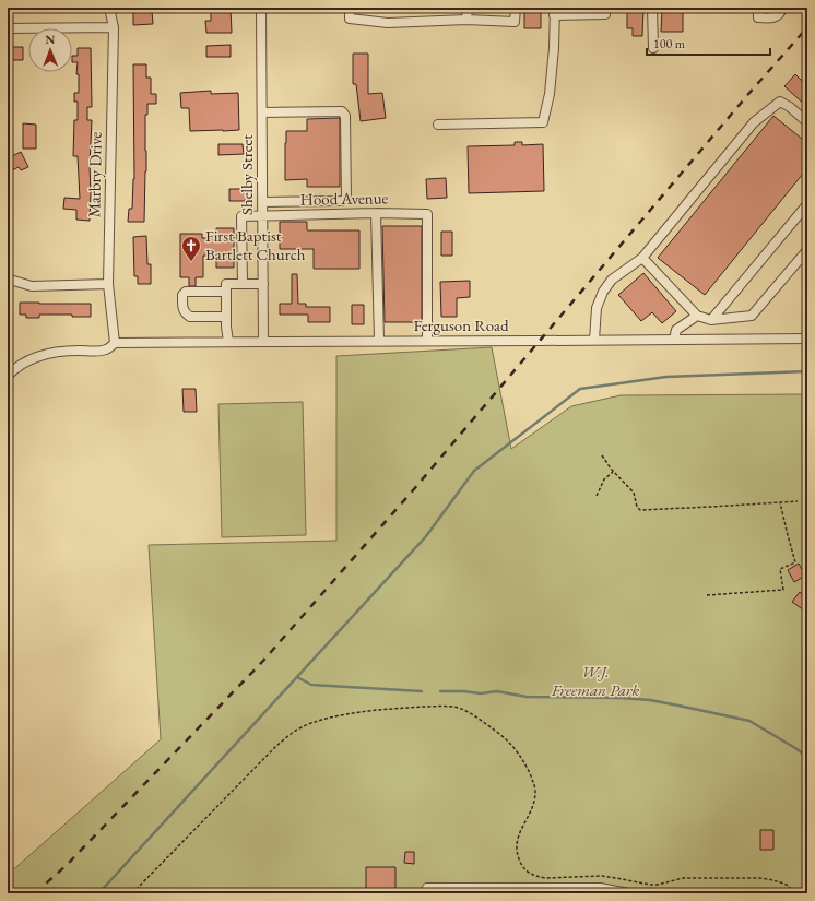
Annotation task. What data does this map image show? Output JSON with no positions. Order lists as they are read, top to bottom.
{
  "streets": {
    "street": [
      "Marbry Drive",
      "Shelby Street",
      "Hood Avenue",
      "Ferguson Road"
    ]
  },
  "crossings": [
    ["Marbry Drive", "Ferguson Road"],
    ["Shelby Street", "Hood Avenue"],
    ["Shelby Street", "Ferguson Road"],
    ["Hood Avenue", "Ferguson Road"]
  ],
  "parks": ["W.J. Freeman Park"],
  "places": {
    "church": ["First Baptist Bartlett Church"]
  },
  "scale_bar": "100 m",
  "north": "top"
}
